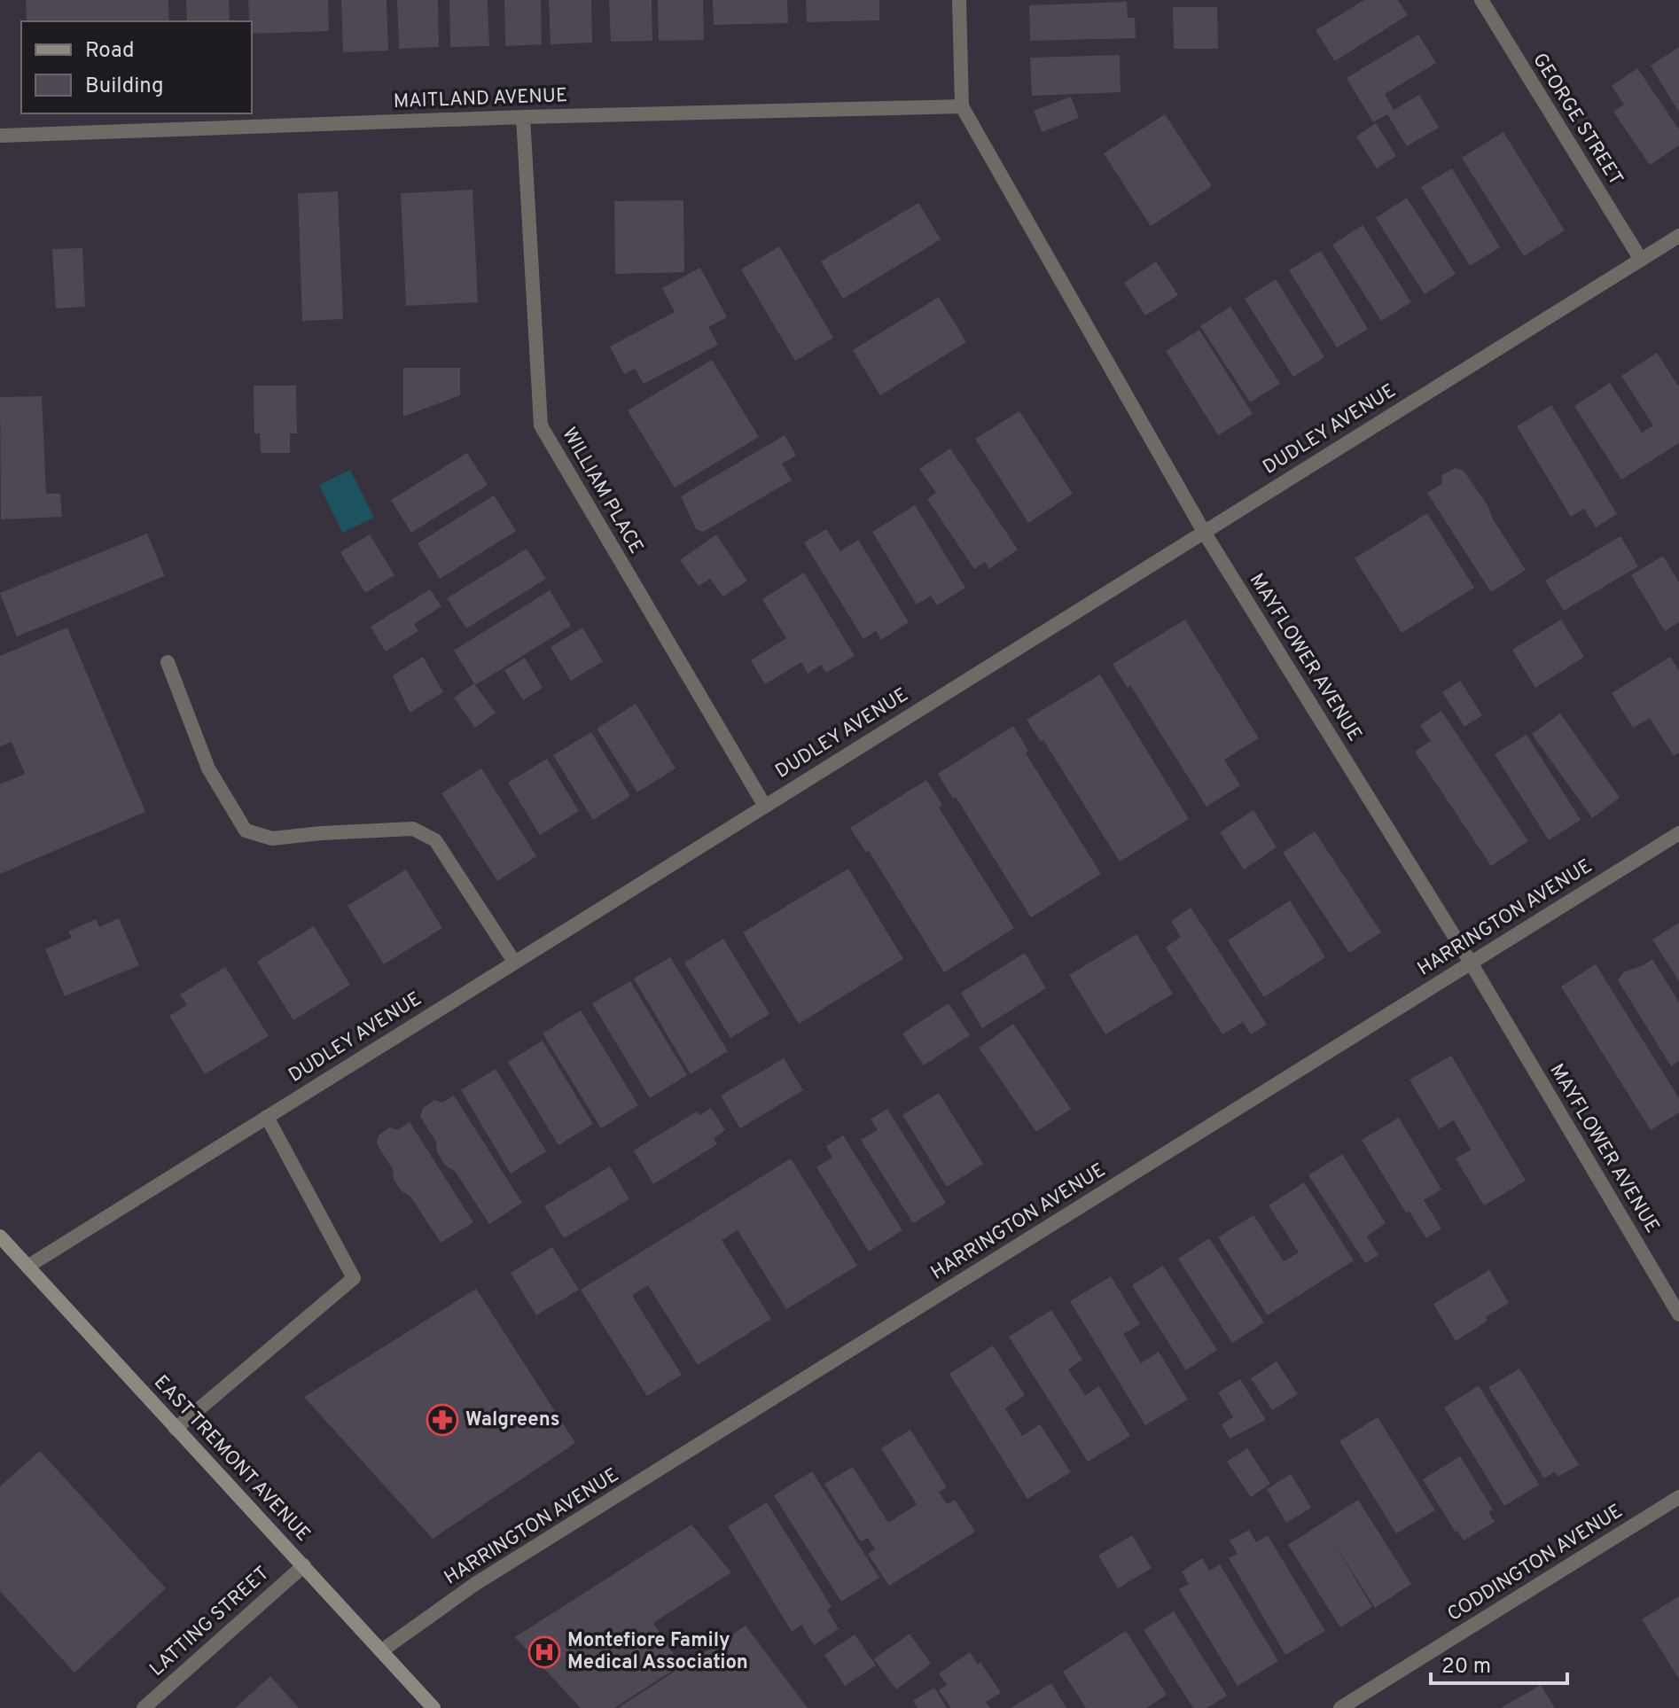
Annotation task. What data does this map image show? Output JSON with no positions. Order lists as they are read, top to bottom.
{
  "streets": {
    "main road": ["EAST TREMONT AVENUE"],
    "street": [
      "MAITLAND AVENUE",
      "GEORGE STREET",
      "DUDLEY AVENUE",
      "WILLIAM PLACE",
      "MAYFLOWER AVENUE",
      "HARRINGTON AVENUE",
      "CODDINGTON AVENUE",
      "LATTING STREET"
    ]
  },
  "crossings": [
    ["MAITLAND AVENUE", "WILLIAM PLACE"],
    ["MAITLAND AVENUE", "MAYFLOWER AVENUE"],
    ["GEORGE STREET", "DUDLEY AVENUE"],
    ["DUDLEY AVENUE", "WILLIAM PLACE"],
    ["DUDLEY AVENUE", "MAYFLOWER AVENUE"],
    ["DUDLEY AVENUE", "EAST TREMONT AVENUE"],
    ["MAYFLOWER AVENUE", "HARRINGTON AVENUE"],
    ["HARRINGTON AVENUE", "EAST TREMONT AVENUE"],
    ["EAST TREMONT AVENUE", "LATTING STREET"]
  ],
  "places": {
    "pharmacy": ["Walgreens"],
    "hospital": ["Montefiore Family Medical Association"]
  },
  "legend": ["Road", "Building"],
  "scale_bar": "20 m"
}
